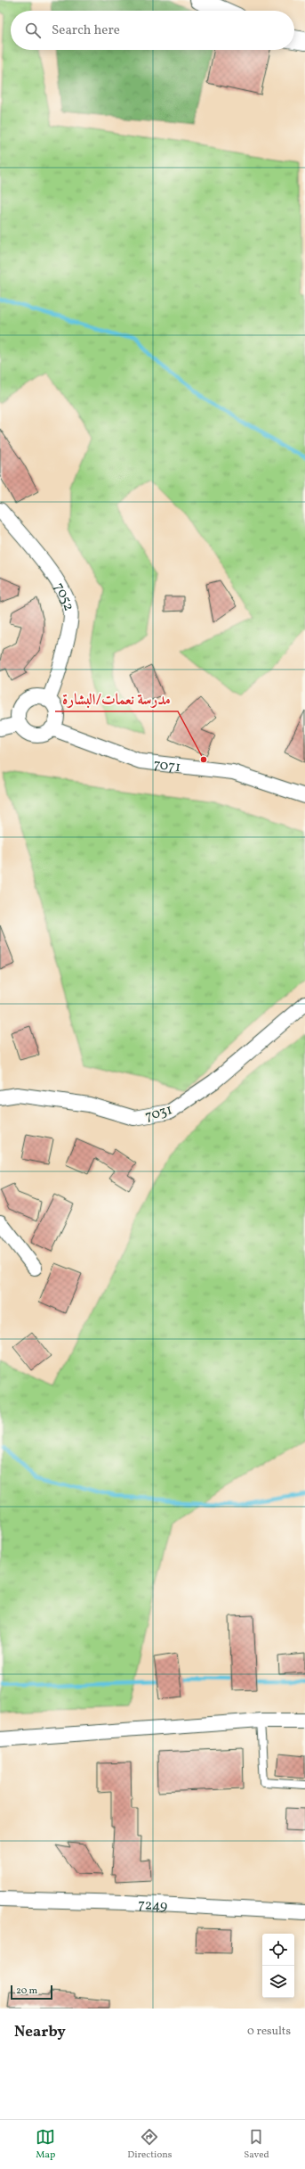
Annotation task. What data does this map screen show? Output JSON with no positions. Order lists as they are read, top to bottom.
{
  "streets": {
    "street": [
      "7052",
      "7071",
      "7031",
      "7249"
    ]
  },
  "crossings": [
    ["7052", "7071"]
  ],
  "places": ["مدرسة نعمات/البشارة"],
  "scale_bar": "20 m",
  "page": {
    "search": "Search here",
    "scale": "20 m",
    "heading": ["Nearby", "0 results"],
    "nav": ["Map", "Directions", "Saved"]
  }
}
